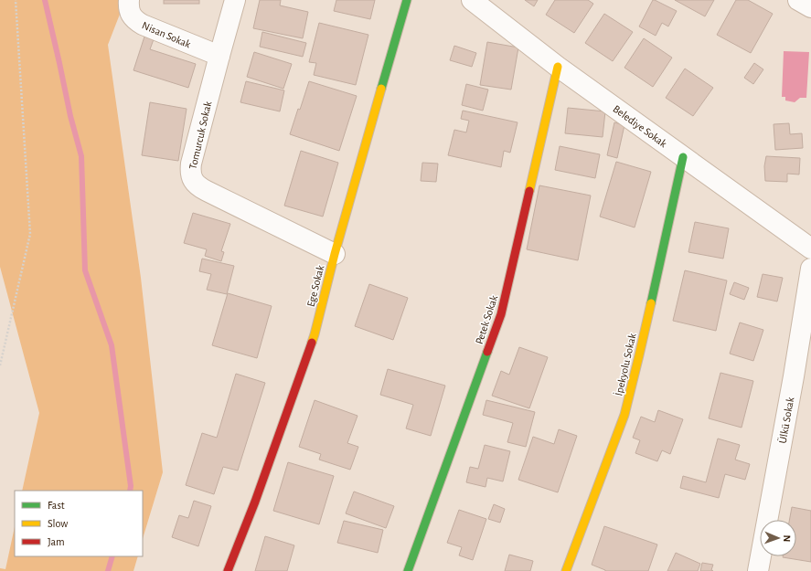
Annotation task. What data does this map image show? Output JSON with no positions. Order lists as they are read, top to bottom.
{
  "streets": {
    "street": [
      "Nisan Sokak",
      "Belediye Sokak",
      "Tomurcuk Sokak",
      "Ege Sokak",
      "Petek Sokak",
      "İpekyolu Sokak",
      "Ülkü Sokak"
    ]
  },
  "crossings": [
    ["Nisan Sokak", "Tomurcuk Sokak"],
    ["Belediye Sokak", "Petek Sokak"],
    ["Belediye Sokak", "İpekyolu Sokak"],
    ["Tomurcuk Sokak", "Ege Sokak"]
  ],
  "legend": ["Fast", "Slow", "Jam"],
  "north": "right"
}
